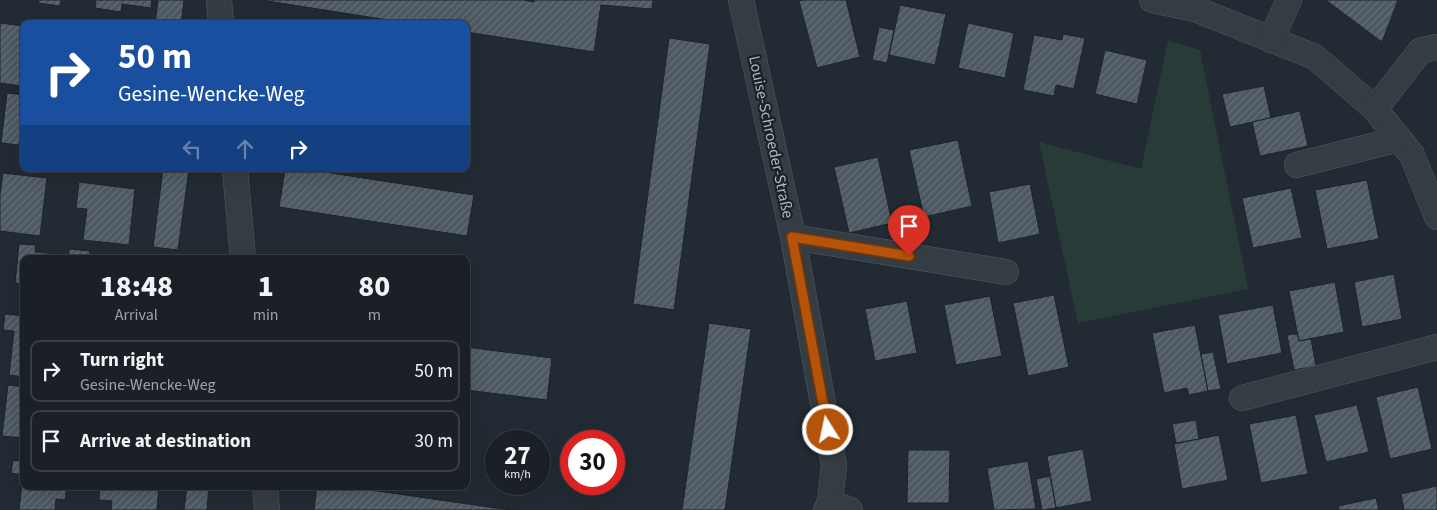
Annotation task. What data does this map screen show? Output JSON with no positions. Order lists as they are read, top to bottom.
{
  "streets": {
    "street": ["Louise-Schroeder-Straße"]
  },
  "page": {
    "turn": ["50 m", "Gesine-Wencke-Weg"],
    "eta": [
      "18:48",
      "Arrival",
      "1",
      "min",
      "80",
      "m"
    ],
    "list": [
      {
        "name": "Turn right",
        "note": "Gesine-Wencke-Weg",
        "value": "50 m"
      },
      {
        "name": "Arrive at destination",
        "value": "30 m"
      }
    ],
    "speed": "27 km/h",
    "limit": "30"
  }
}
